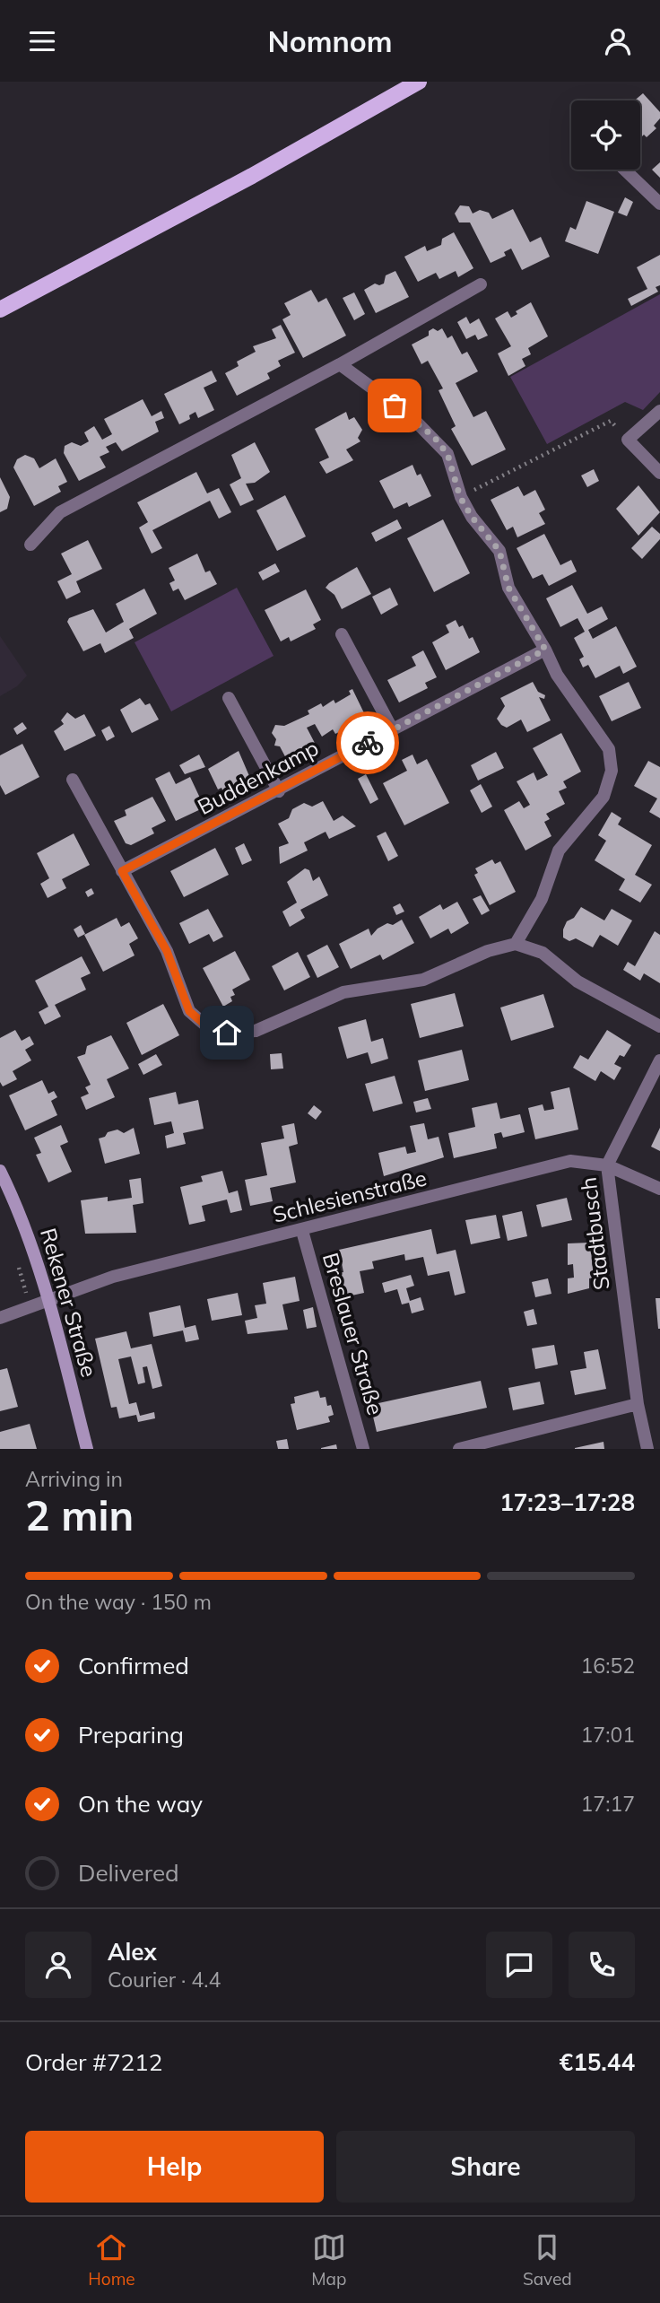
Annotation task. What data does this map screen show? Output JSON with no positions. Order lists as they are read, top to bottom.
{
  "streets": {
    "street": [
      "Buddenkamp",
      "Schlesienstraße",
      "Stadtbusch",
      "Rekener Straße",
      "Breslauer Straße"
    ]
  },
  "crossings": [
    ["Schlesienstraße", "Stadtbusch"],
    ["Schlesienstraße", "Rekener Straße"],
    ["Schlesienstraße", "Breslauer Straße"]
  ],
  "page": {
    "header": "Nomnom",
    "heading": ["2 min", "Arriving in", "17:23–17:28"],
    "panel": [
      "Alex",
      "Courier · 4.4",
      "Order #7212",
      "€15.44"
    ],
    "bar": "On the way · 150 m",
    "list": [
      ["Confirmed", "16:52"],
      ["Preparing", "17:01"],
      ["On the way", "17:17"],
      "Delivered"
    ],
    "buttons": ["Help", "Share"],
    "tabs": ["Home", "Map", "Saved"]
  }
}
